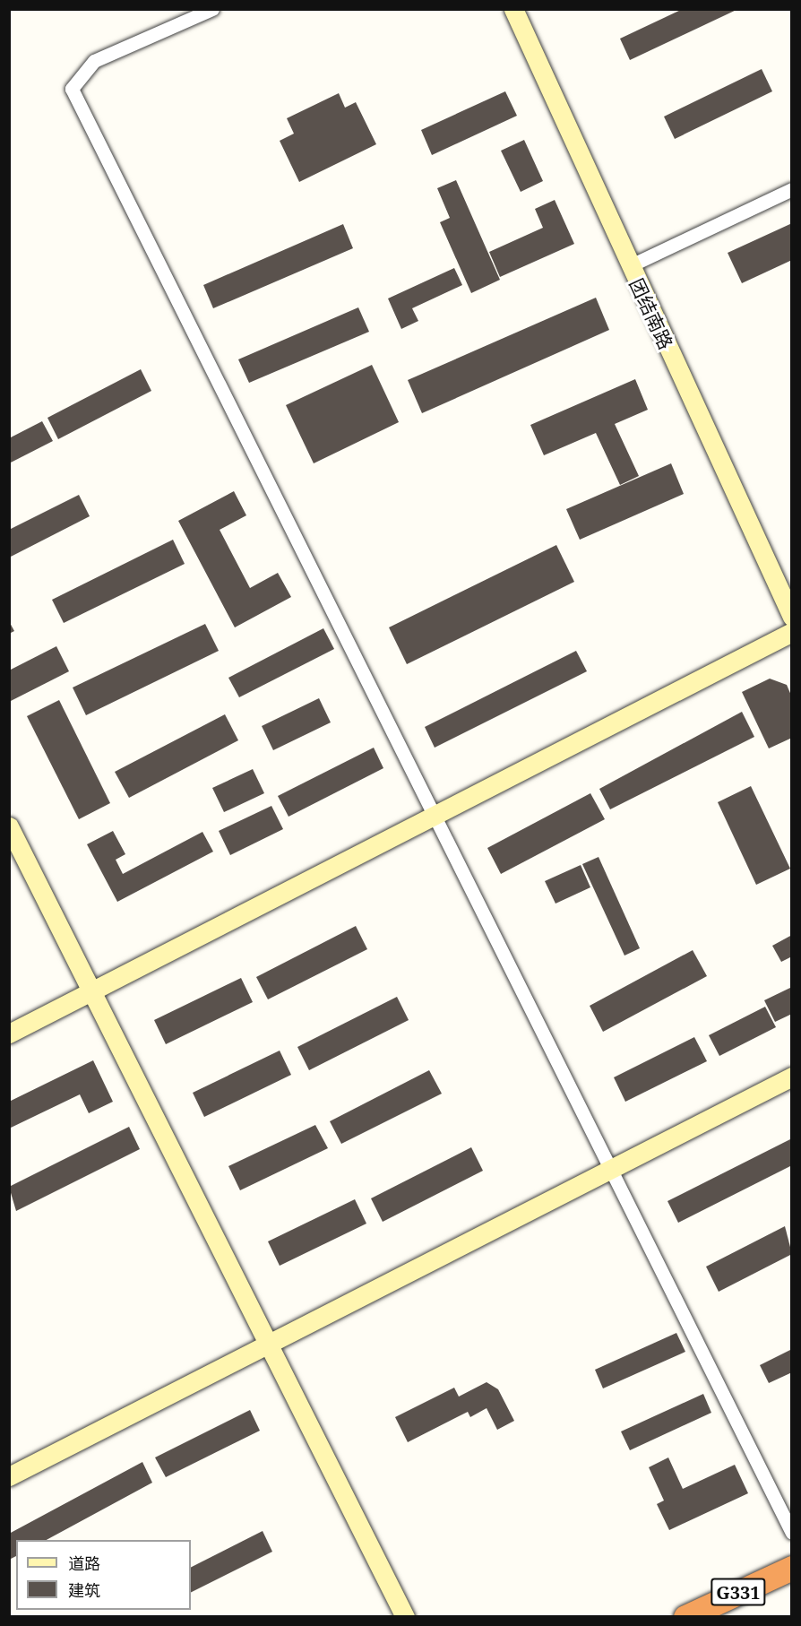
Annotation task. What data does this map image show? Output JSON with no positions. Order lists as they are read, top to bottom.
{
  "streets": {
    "highway": ["G331"],
    "street": ["团结南路"]
  },
  "legend": ["道路", "建筑"]
}
